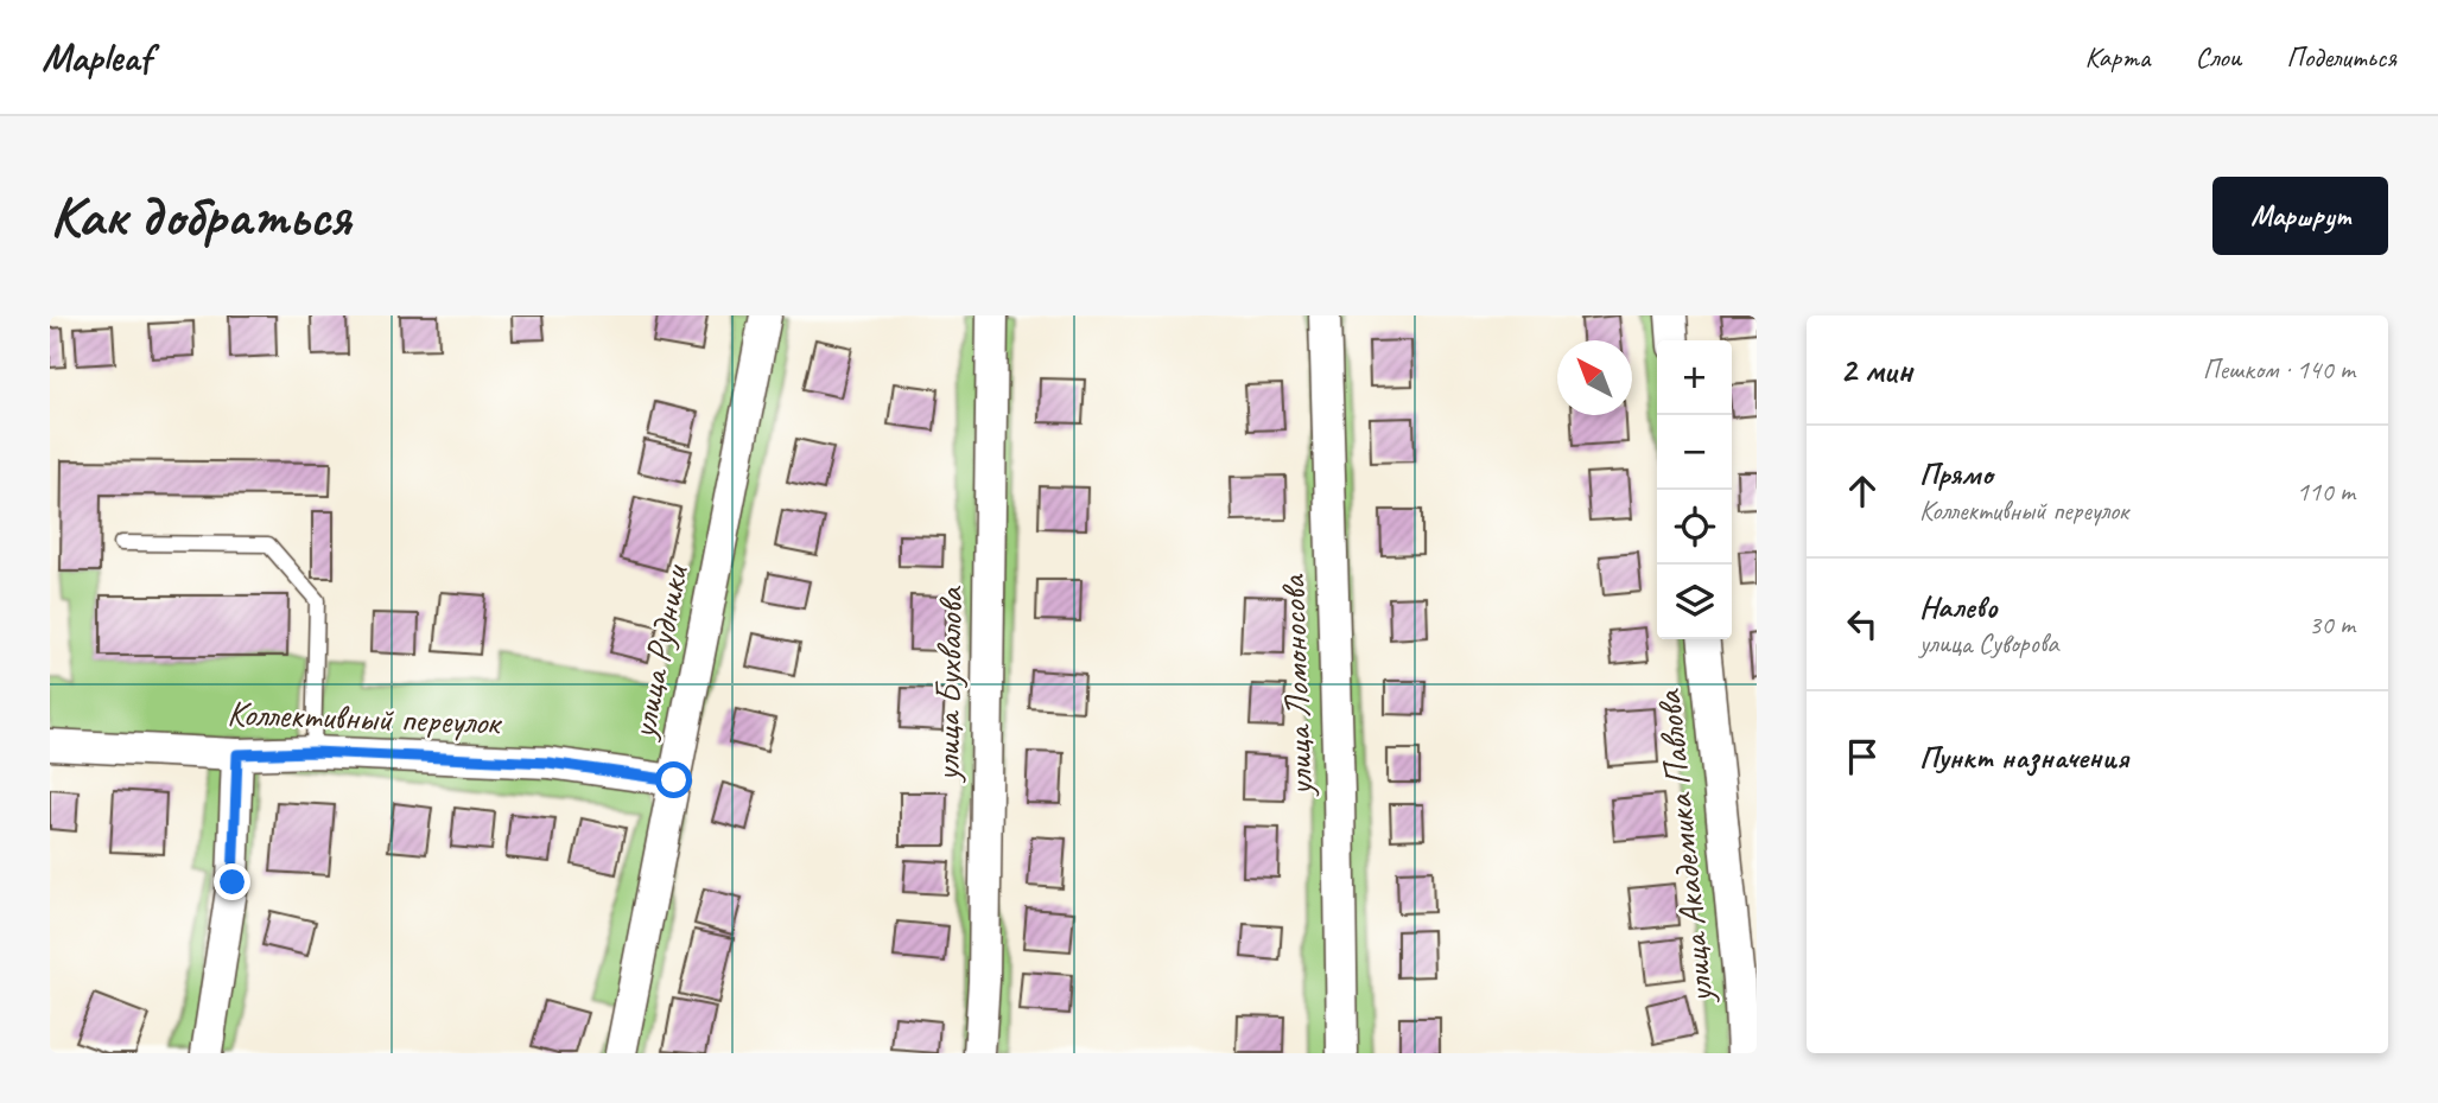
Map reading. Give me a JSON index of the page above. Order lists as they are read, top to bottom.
{
  "streets": {
    "street": [
      "улица Рудники",
      "улица Бухвалова",
      "улица Ломоносова",
      "Коллективный переулок",
      "улица Академика Павлова"
    ]
  },
  "crossings": [
    ["улица Рудники", "Коллективный переулок"]
  ],
  "north": "top left",
  "page": {
    "header": "Mapleaf",
    "nav": ["Карта", "Слои", "Поделиться"],
    "buttons": "Маршрут",
    "title": "Как добраться",
    "heading": ["2 мин", "Пешком · 140 m"],
    "map_buttons": ["+", "−"],
    "list": [
      ["Прямо", "Коллективный переулок", "110 m"],
      ["Налево", "улица Суворова", "30 m"],
      "Пункт назначения"
    ]
  }
}
